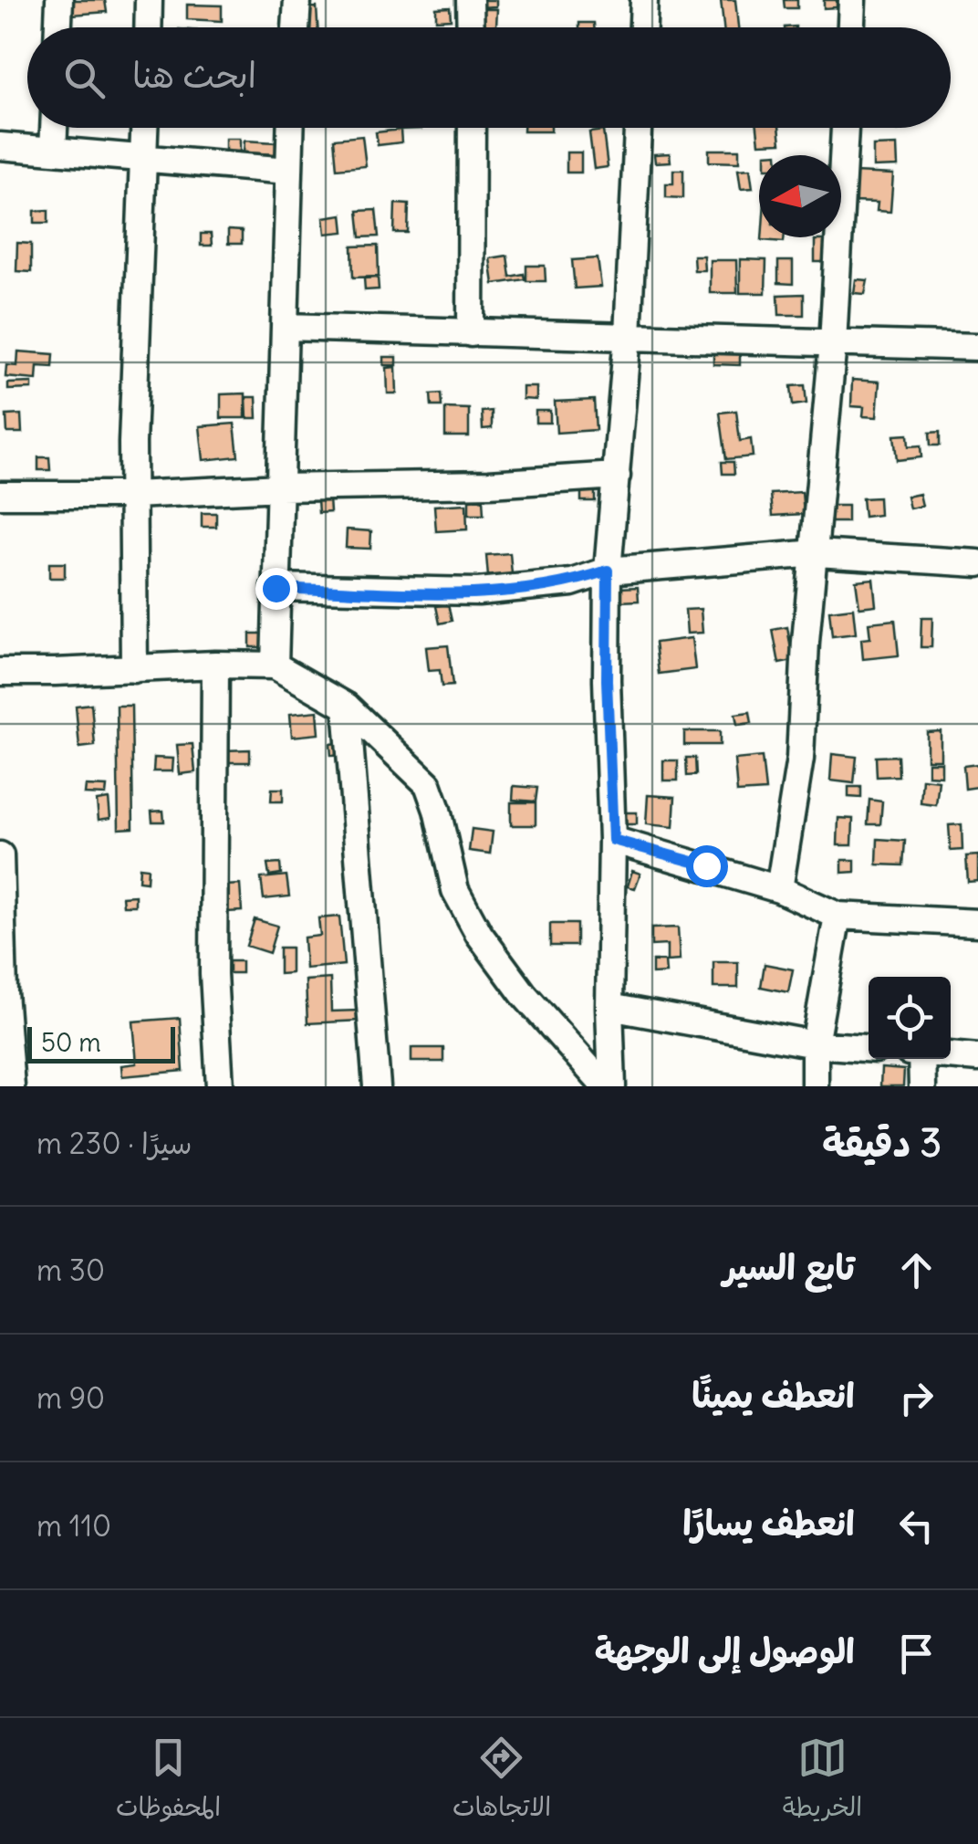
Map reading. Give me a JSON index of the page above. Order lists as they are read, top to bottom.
{
  "scale_bar": "50 m",
  "north": "left",
  "page": {
    "search": "ابحث هنا",
    "scale": "50 m",
    "heading": ["3 دقيقة", "سيرًا · 230 m"],
    "list": [
      ["تابع السير", "30 m"],
      ["انعطف يمينًا", "90 m"],
      ["انعطف يسارًا", "110 m"],
      "الوصول إلى الوجهة"
    ],
    "nav": ["الخريطة", "الاتجاهات", "المحفوظات"]
  }
}
